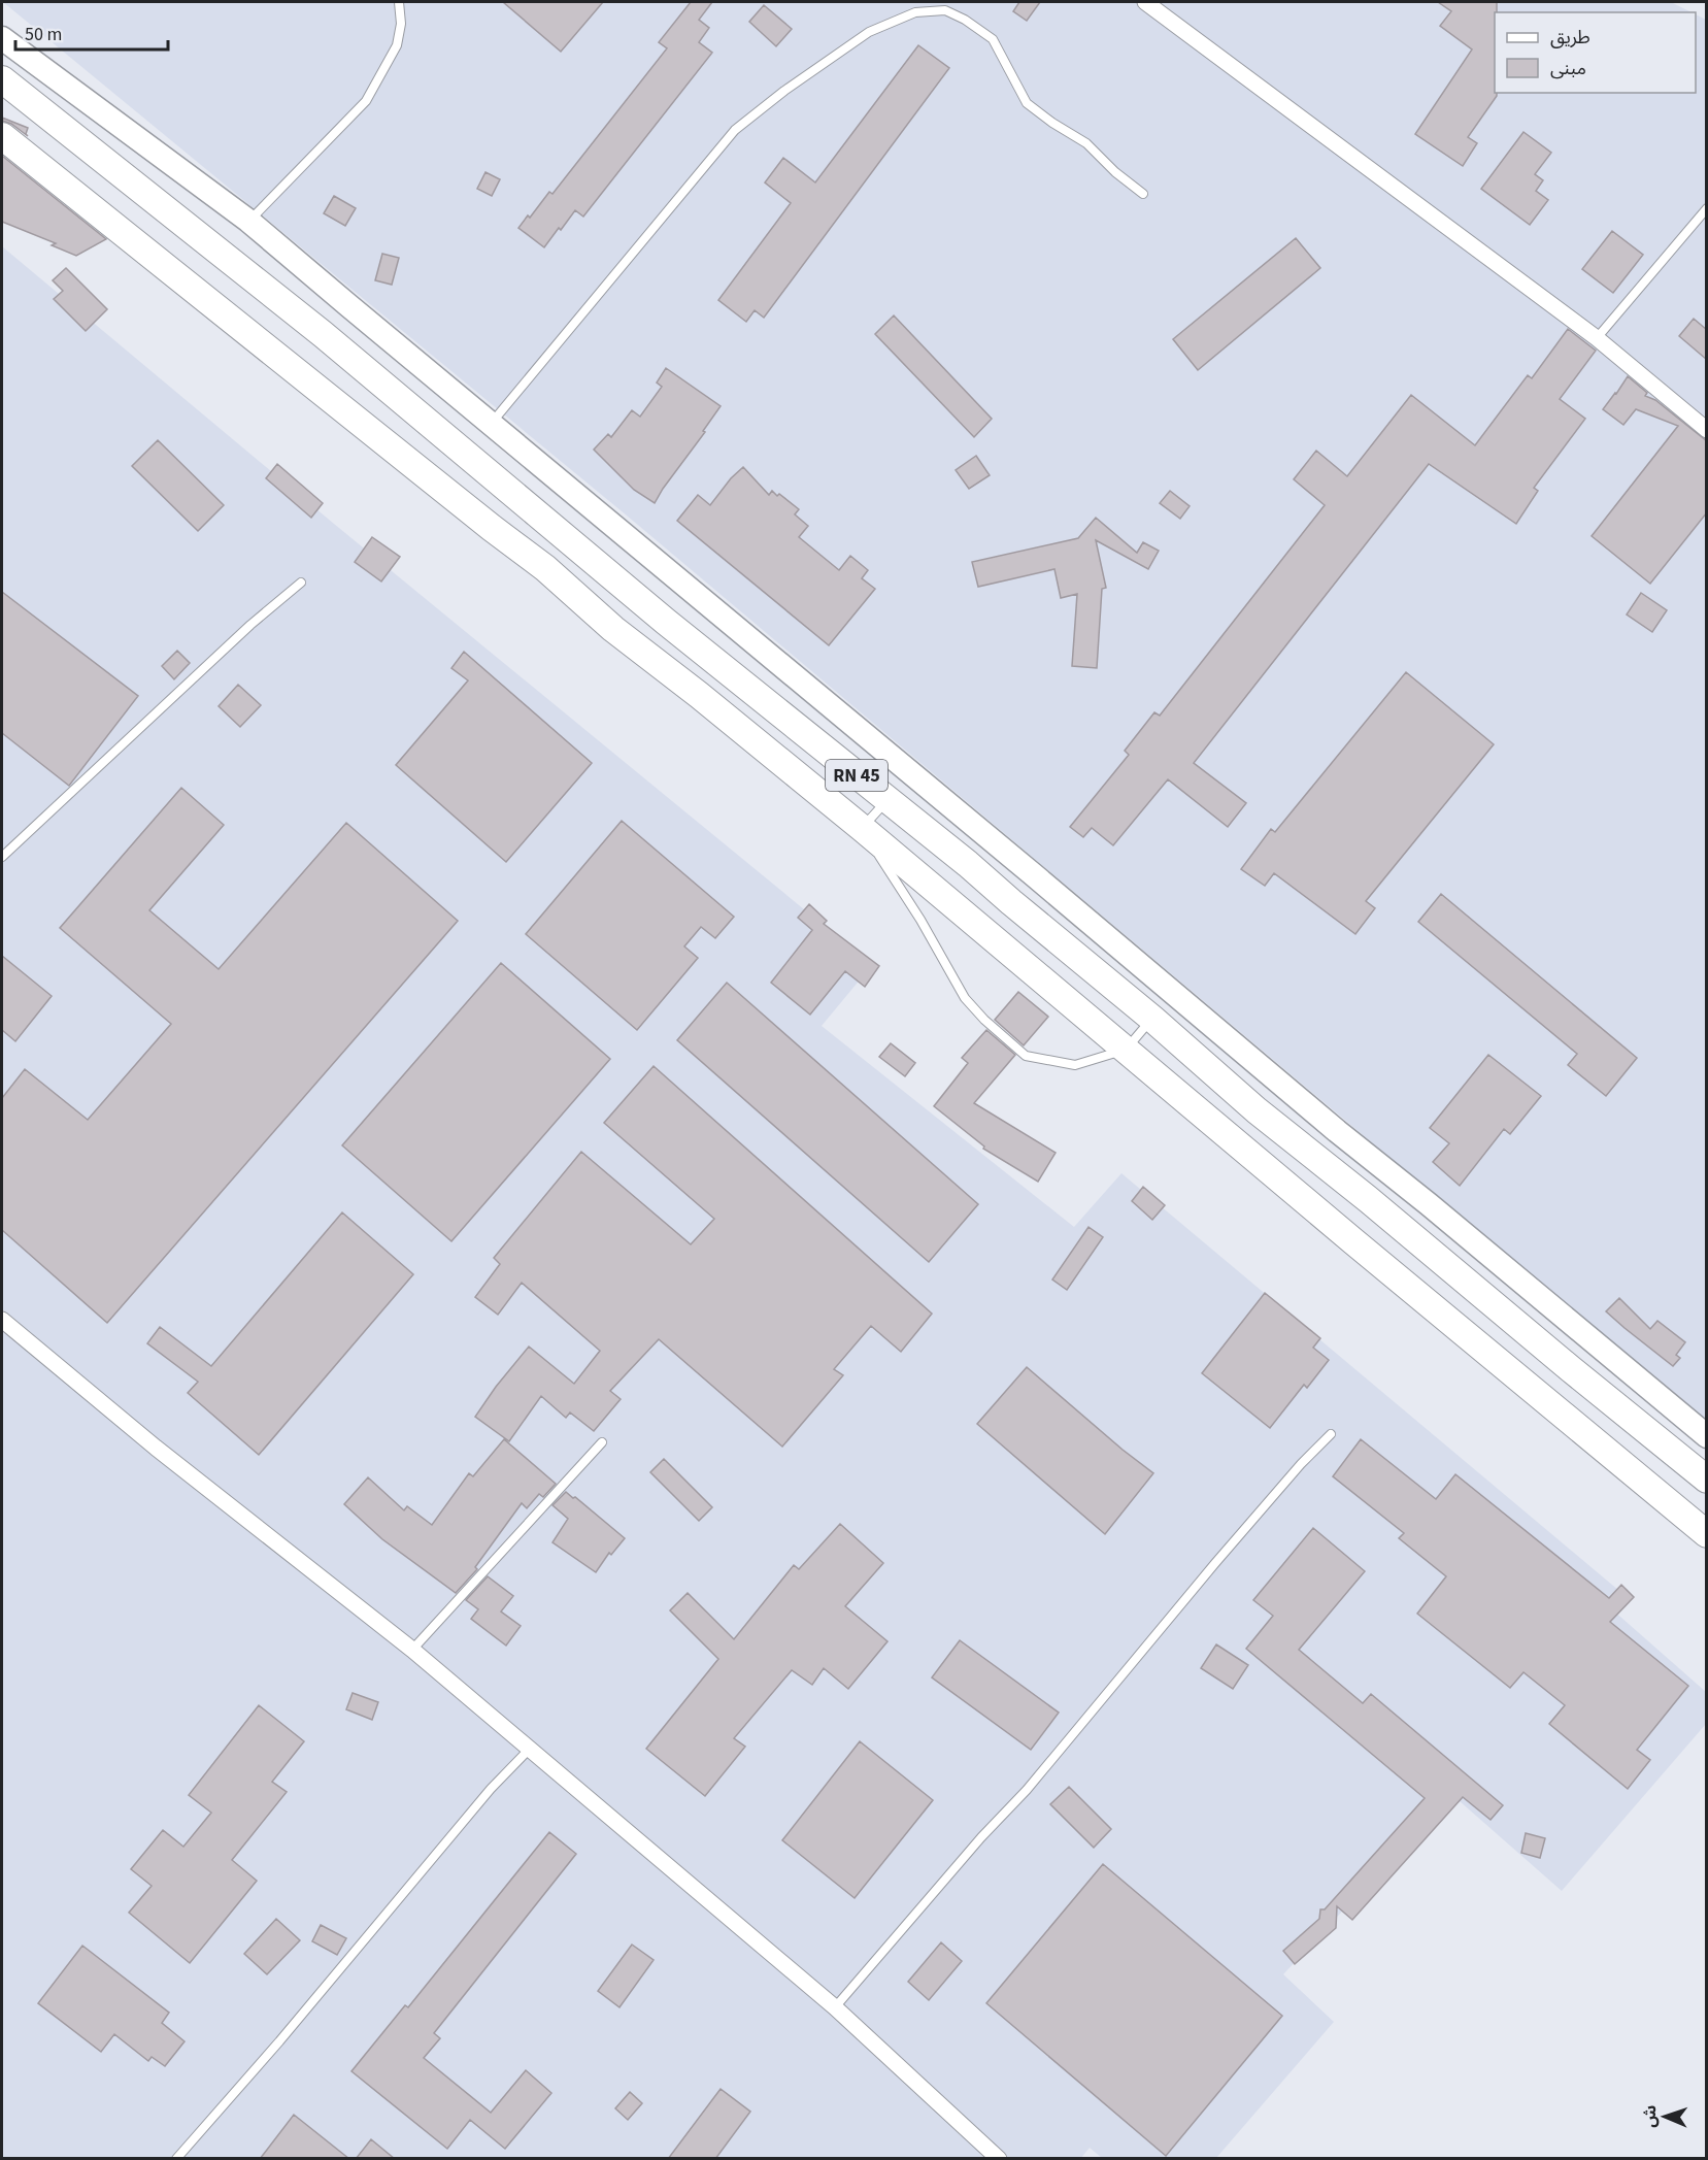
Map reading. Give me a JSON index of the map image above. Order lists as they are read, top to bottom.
{
  "streets": {
    "highway": ["RN 45"]
  },
  "legend": ["طريق", "مبنى"],
  "scale_bar": "50 m",
  "north": "left"
}
